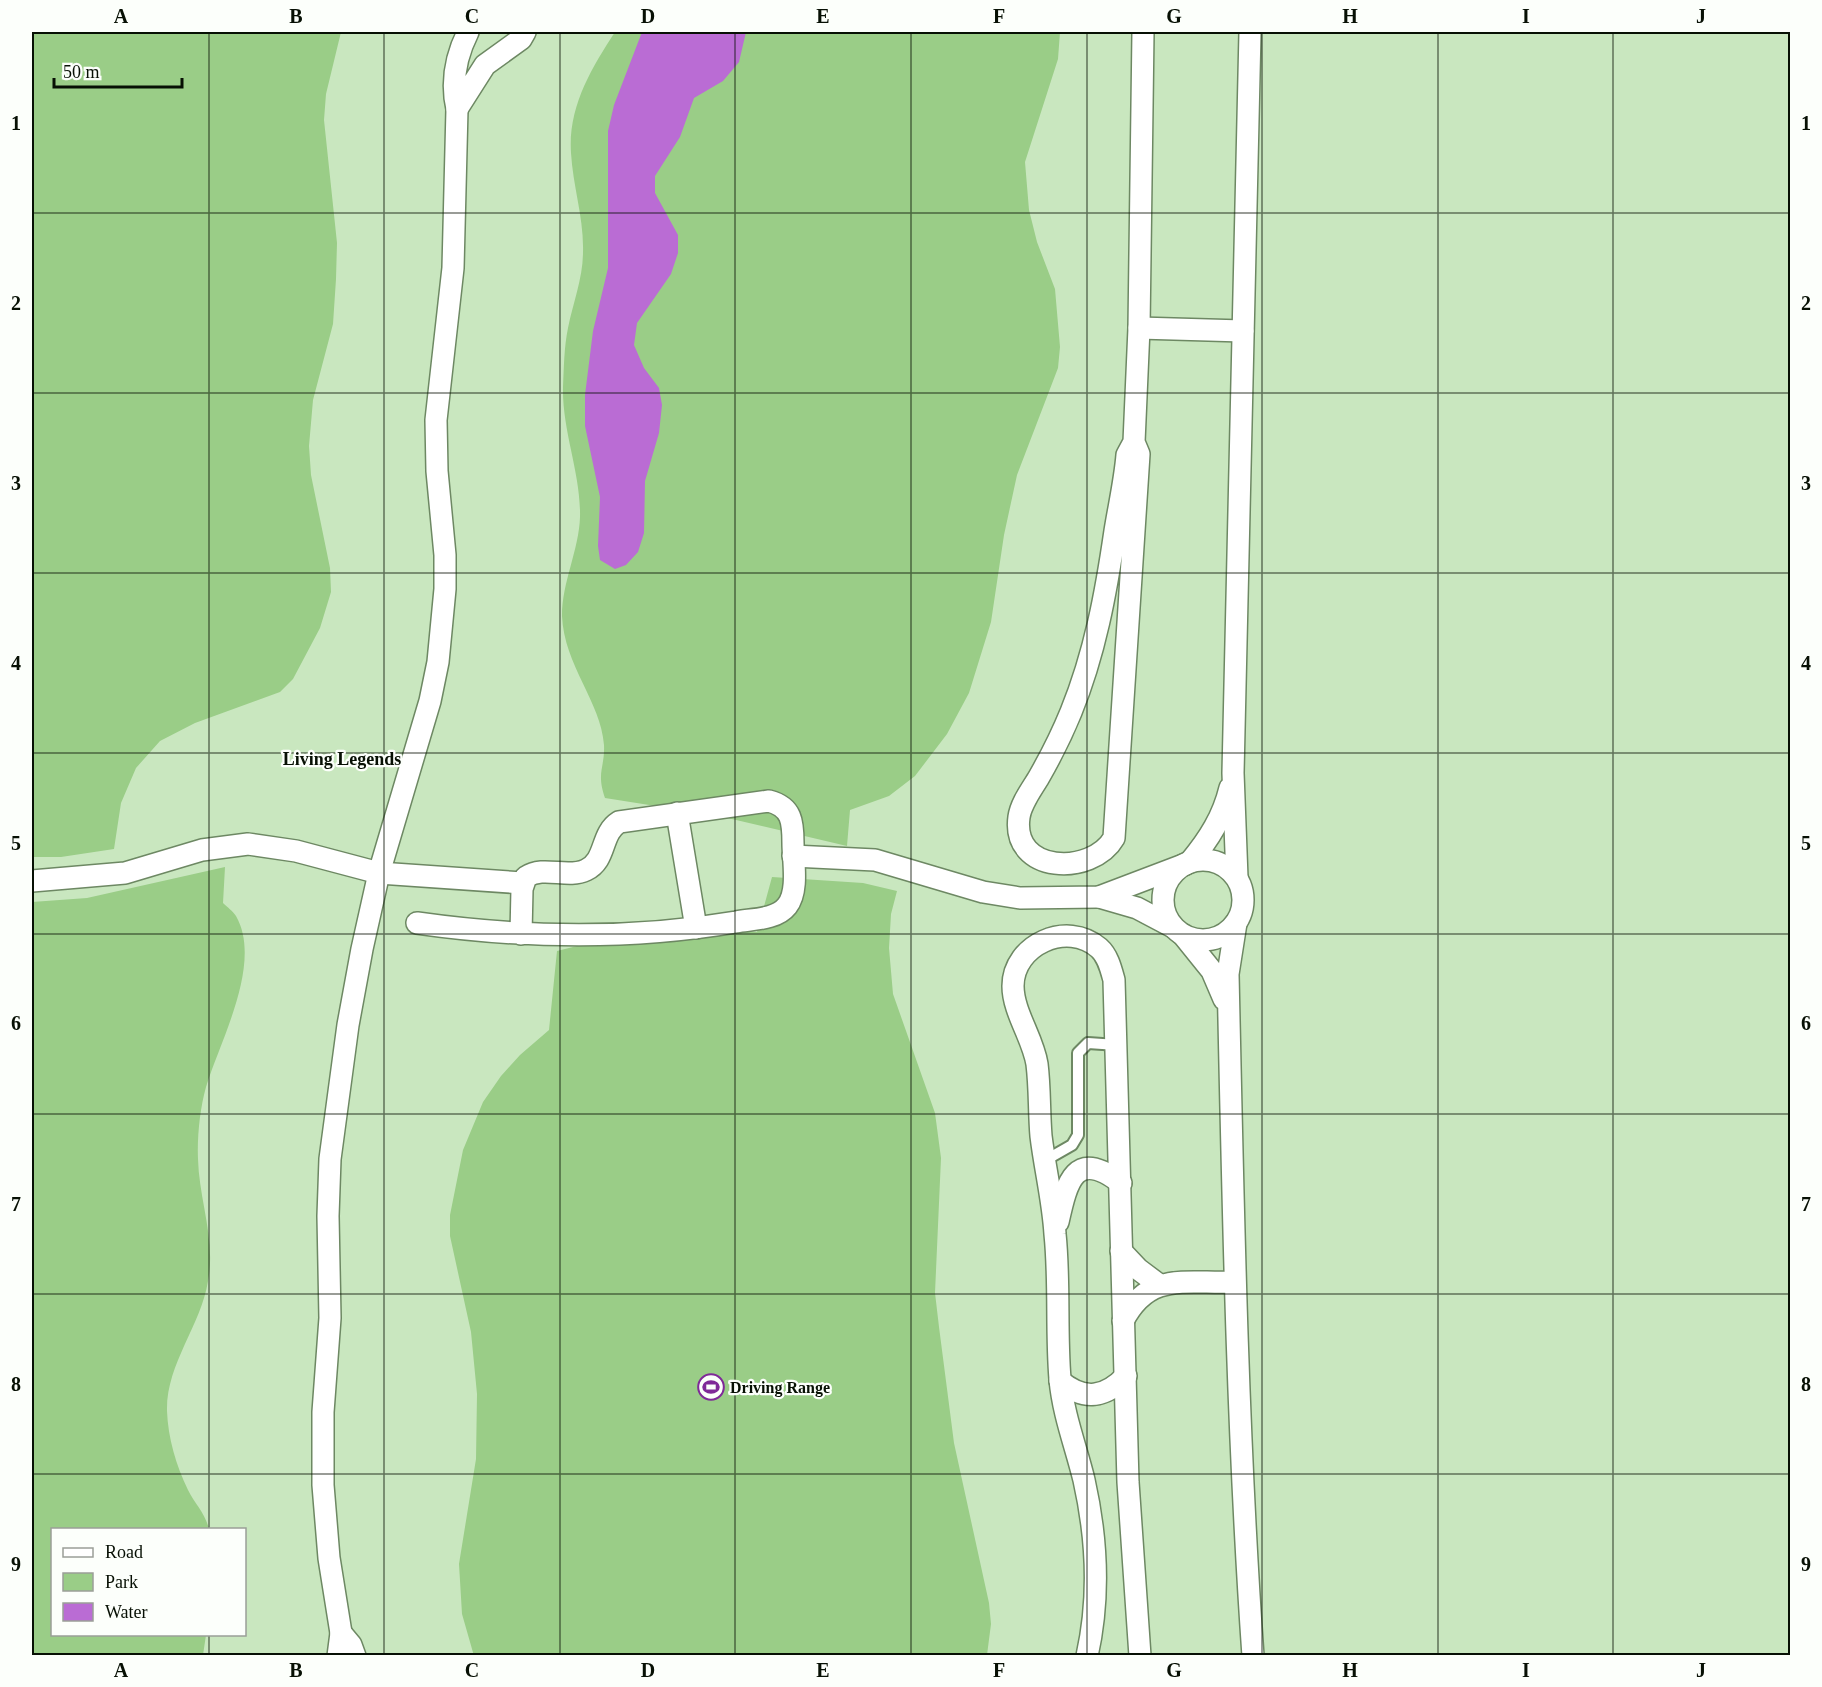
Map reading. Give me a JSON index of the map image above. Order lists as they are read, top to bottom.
{
  "districts": ["Living Legends"],
  "places": {
    "sports": ["Driving Range"]
  },
  "legend": ["Road", "Park", "Water"],
  "scale_bar": "50 m",
  "grid": {
    "columns": [
      "A",
      "B",
      "C",
      "D",
      "E",
      "F",
      "G",
      "H",
      "I",
      "J"
    ],
    "rows": [
      "1",
      "2",
      "3",
      "4",
      "5",
      "6",
      "7",
      "8",
      "9"
    ]
  }
}
